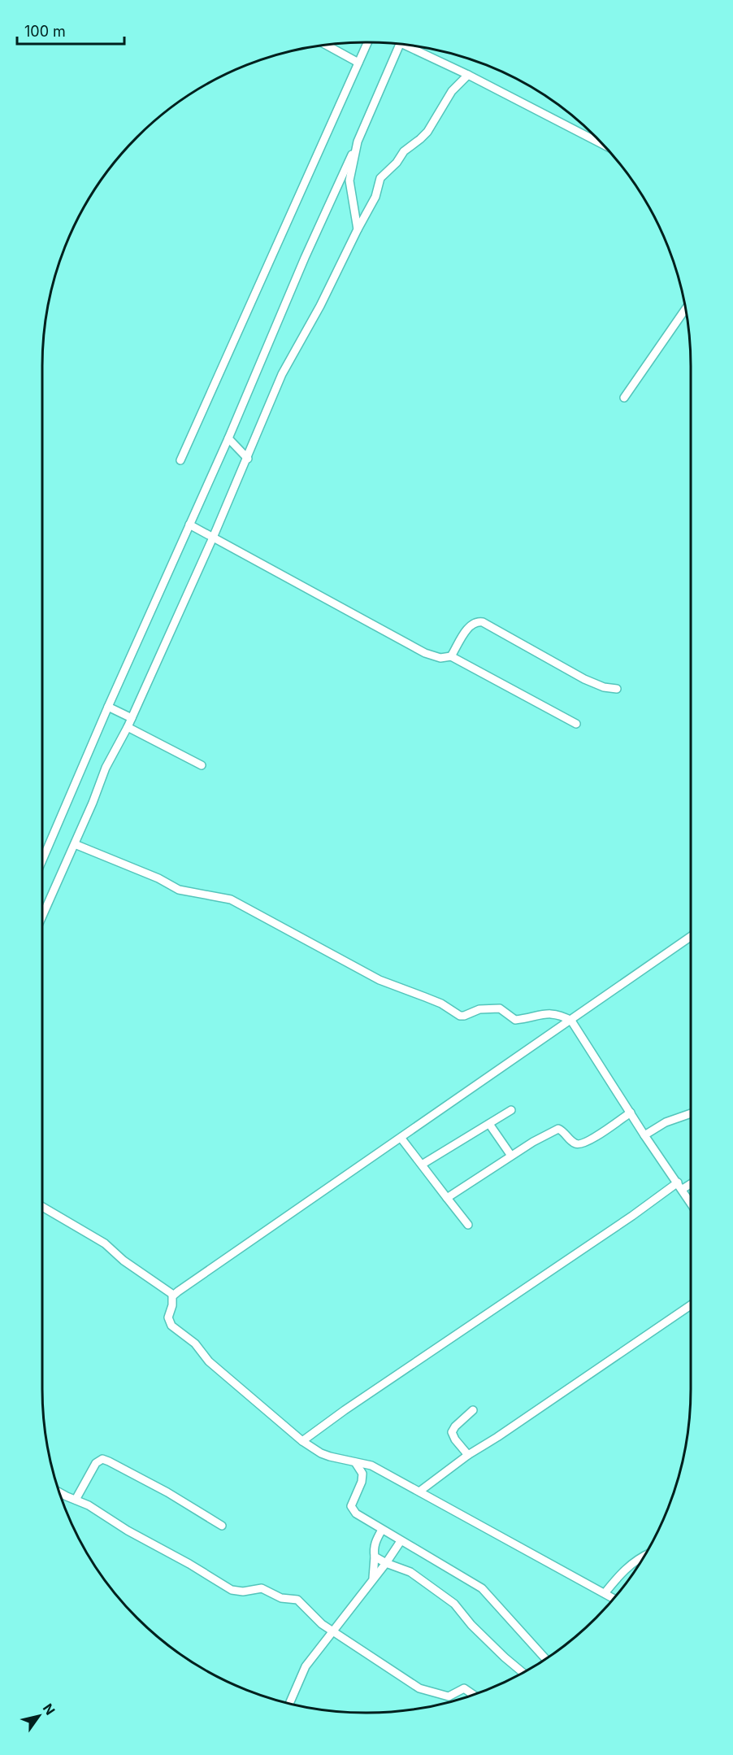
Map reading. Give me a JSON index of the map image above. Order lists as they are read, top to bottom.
{
  "scale_bar": "100 m",
  "north": "top right"
}
